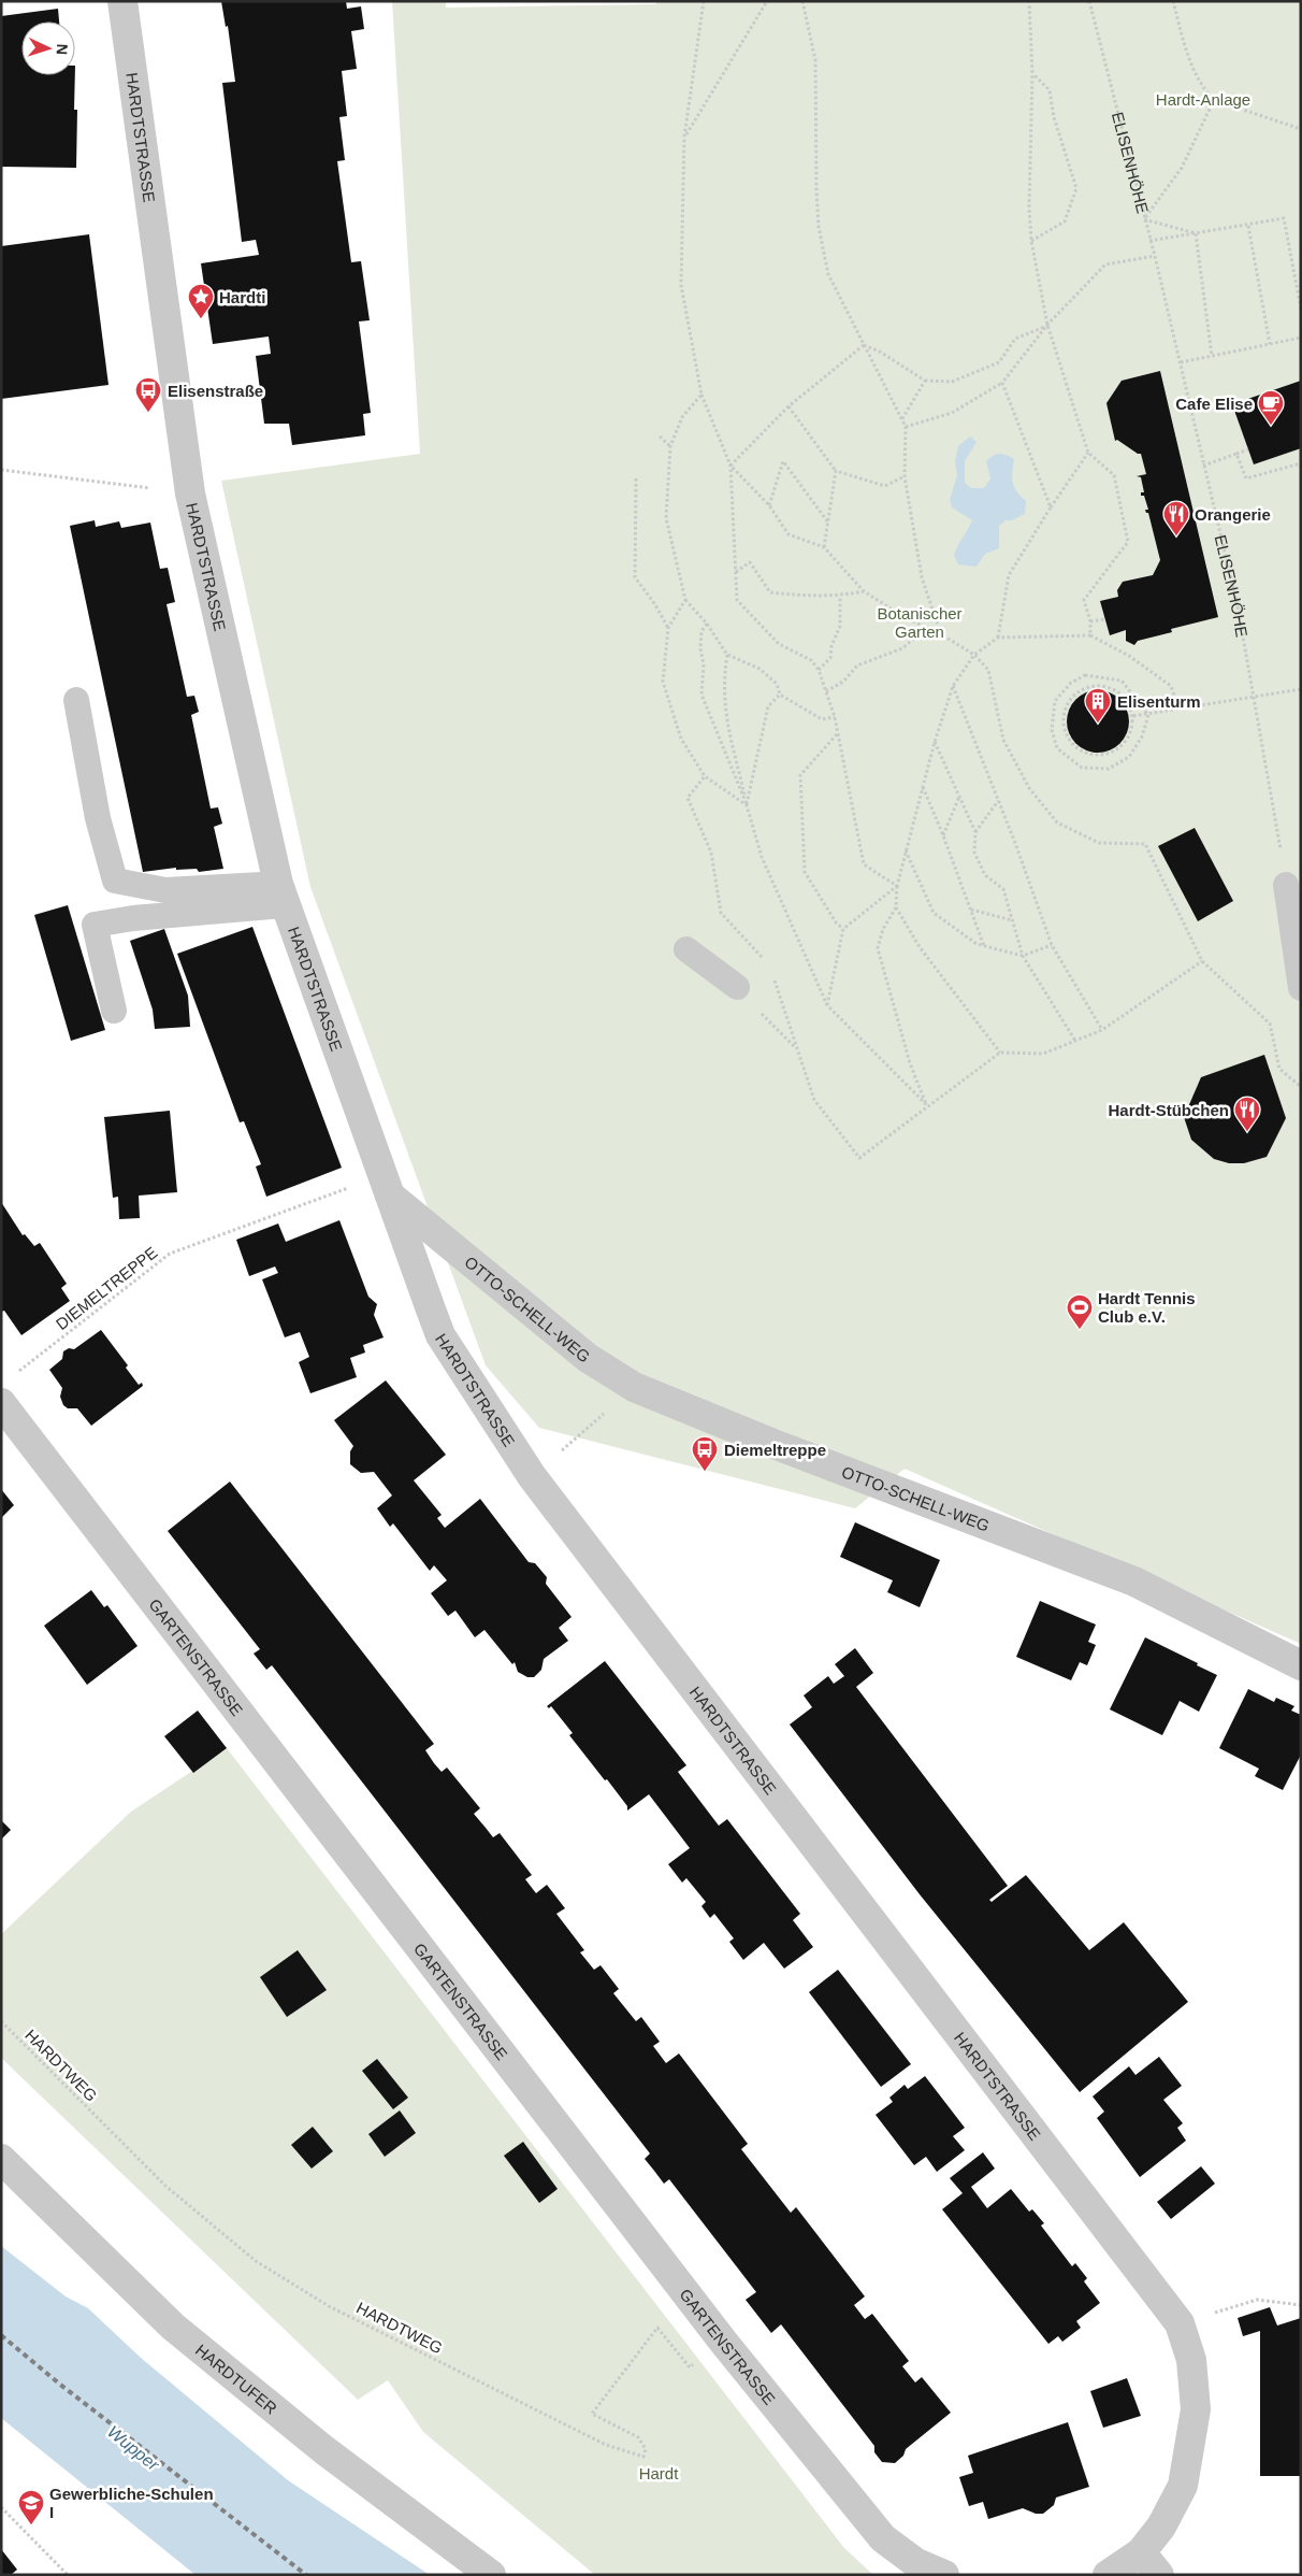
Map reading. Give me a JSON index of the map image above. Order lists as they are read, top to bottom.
{
  "streets": {
    "street": [
      "HARDTSTRASSE",
      "OTTO-SCHELL-WEG",
      "GARTENSTRASSE",
      "HARDTUFER"
    ],
    "path": ["ELISENHÖHE", "DIEMELTREPPE", "HARDTWEG"]
  },
  "crossings": [
    ["HARDTSTRASSE", "OTTO-SCHELL-WEG"]
  ],
  "water": ["Wupper"],
  "parks": ["Hardt-Anlage", "Botanischer Garten", "Hardt"],
  "places": {
    "place": ["Hardti"],
    "bus stop": ["Elisenstraße", "Diemeltreppe"],
    "cafe": ["Cafe Elise"],
    "restaurant": ["Orangerie", "Hardt-Stübchen"],
    "building": ["Elisenturm"],
    "sports": ["Hardt Tennis Club e.V."],
    "school or university": ["Gewerbliche-Schulen I"]
  },
  "north": "right"
}
